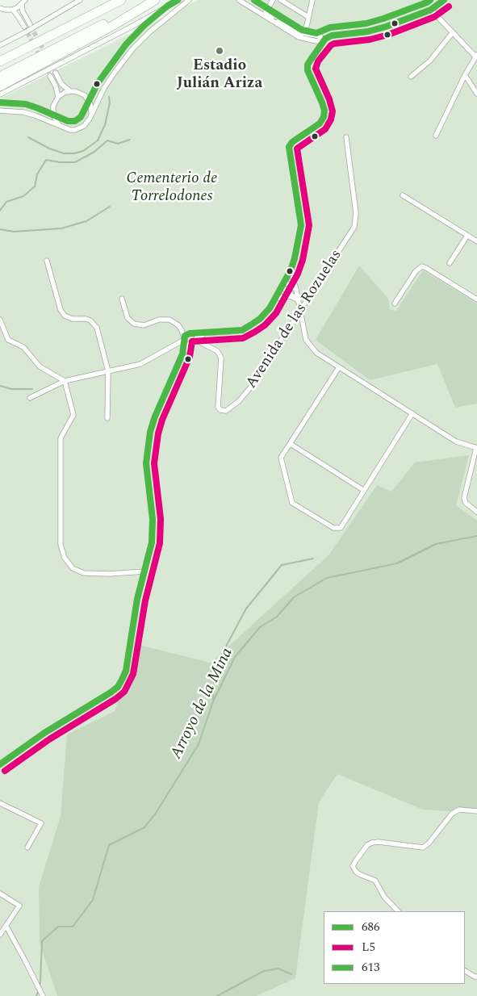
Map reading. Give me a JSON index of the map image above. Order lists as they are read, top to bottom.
{
  "streets": {
    "street": ["Avenida de las Rozuelas"]
  },
  "water": ["Arroyo de la Mina"],
  "parks": ["Cementerio de Torrelodones"],
  "places": ["Estadio Julián Ariza"],
  "lines": ["transit line 686", "transit line 613", "transit line L5"],
  "legend": ["686", "L5", "613"]
}
